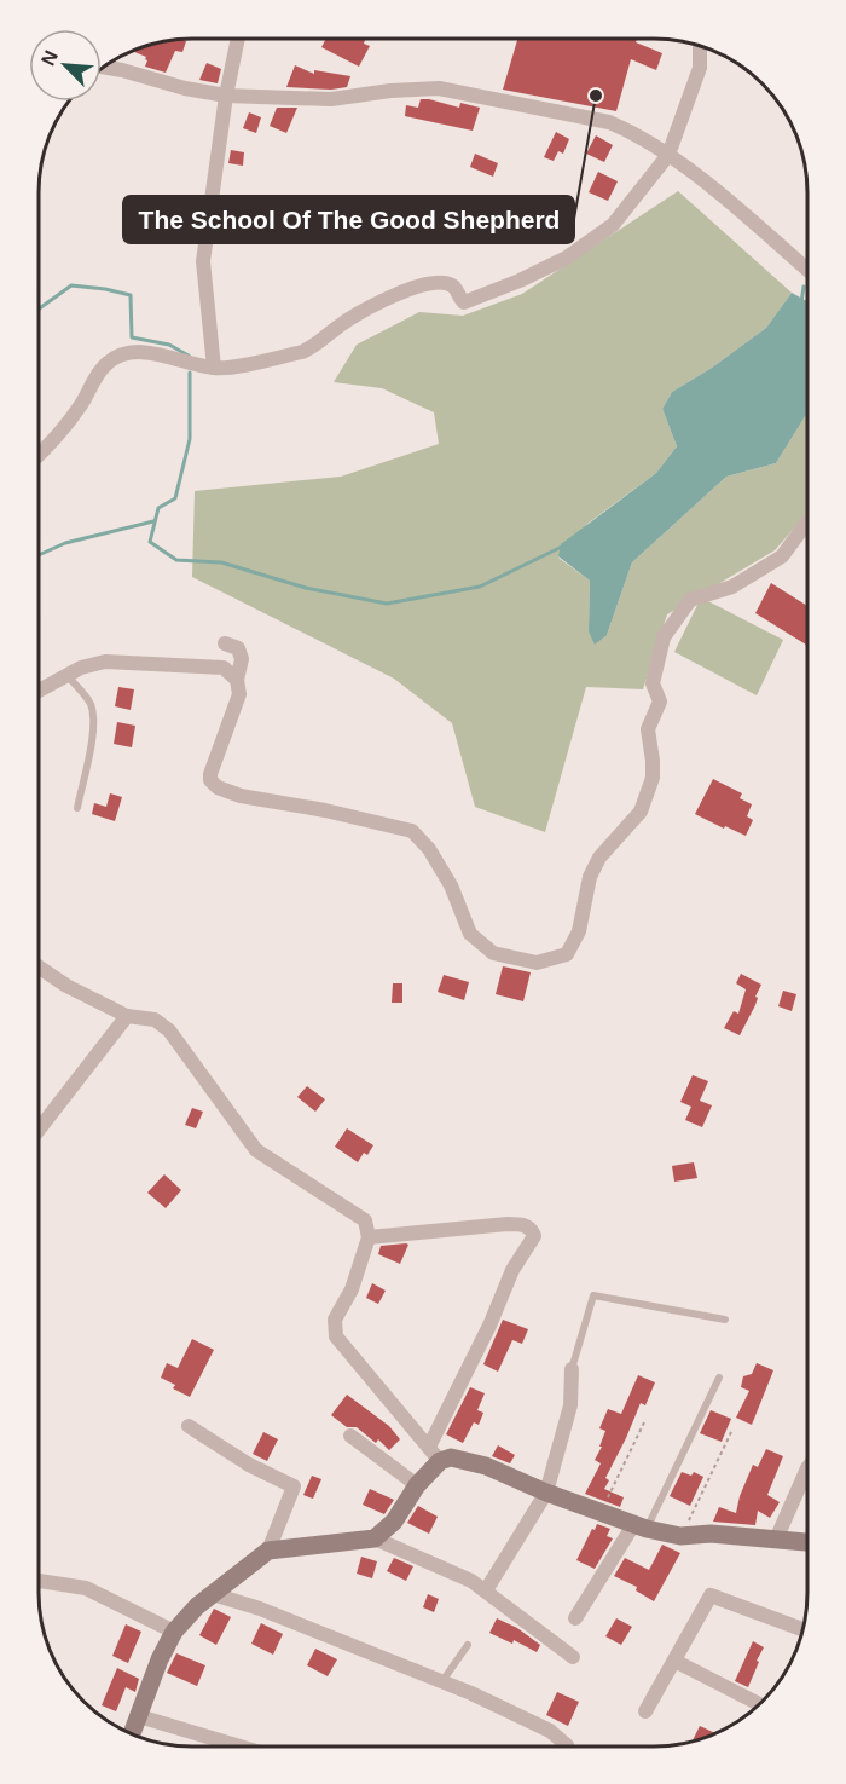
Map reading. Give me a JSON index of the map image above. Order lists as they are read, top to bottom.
{
  "places": ["The School Of The Good Shepherd"],
  "north": "top left"
}
